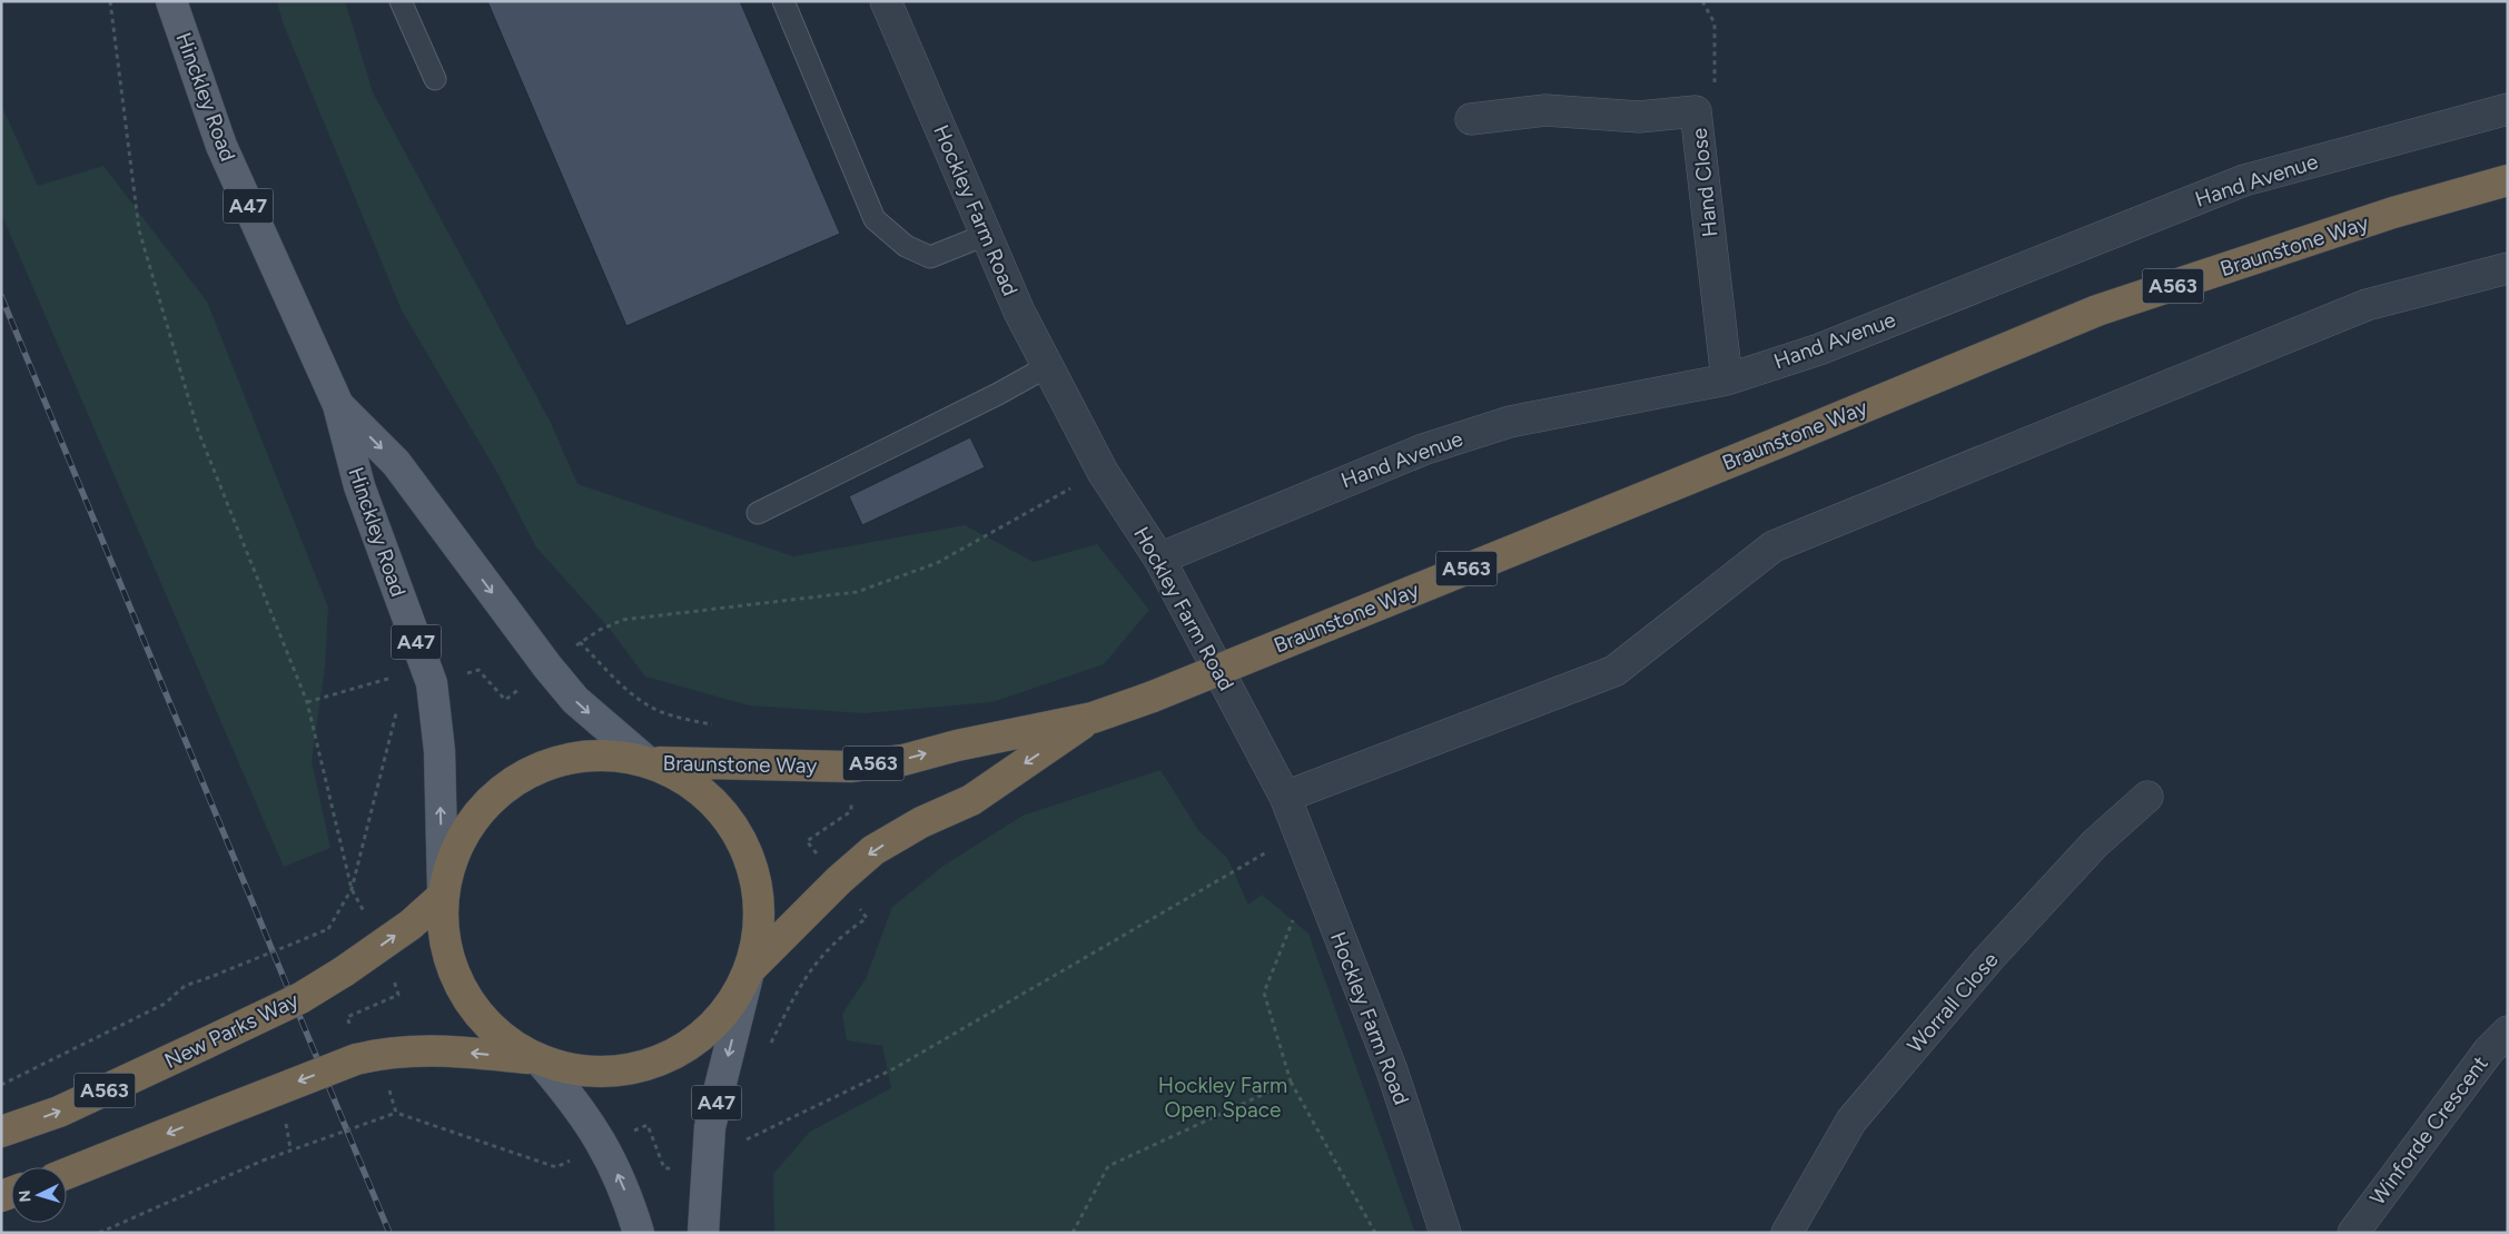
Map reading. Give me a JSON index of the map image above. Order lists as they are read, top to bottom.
{
  "streets": {
    "highway": ["Braunstone Way", "A563", "New Parks Way"],
    "main road": ["Hinckley Road", "A47"],
    "street": [
      "Hand Avenue",
      "Hand Close",
      "Hockley Farm Road",
      "Worrall Close",
      "Winforde Crescent"
    ]
  },
  "crossings": [
    ["Hinckley Road", "Braunstone Way"],
    ["Hinckley Road", "A563"],
    ["Hinckley Road", "New Parks Way"],
    ["Hand Avenue", "Hand Close"],
    ["Hand Avenue", "Hockley Farm Road"],
    ["A47", "Braunstone Way"],
    ["A47", "A563"],
    ["Braunstone Way", "A563"],
    ["A563", "New Parks Way"]
  ],
  "parks": ["Hockley Farm Open Space"],
  "north": "left"
}
